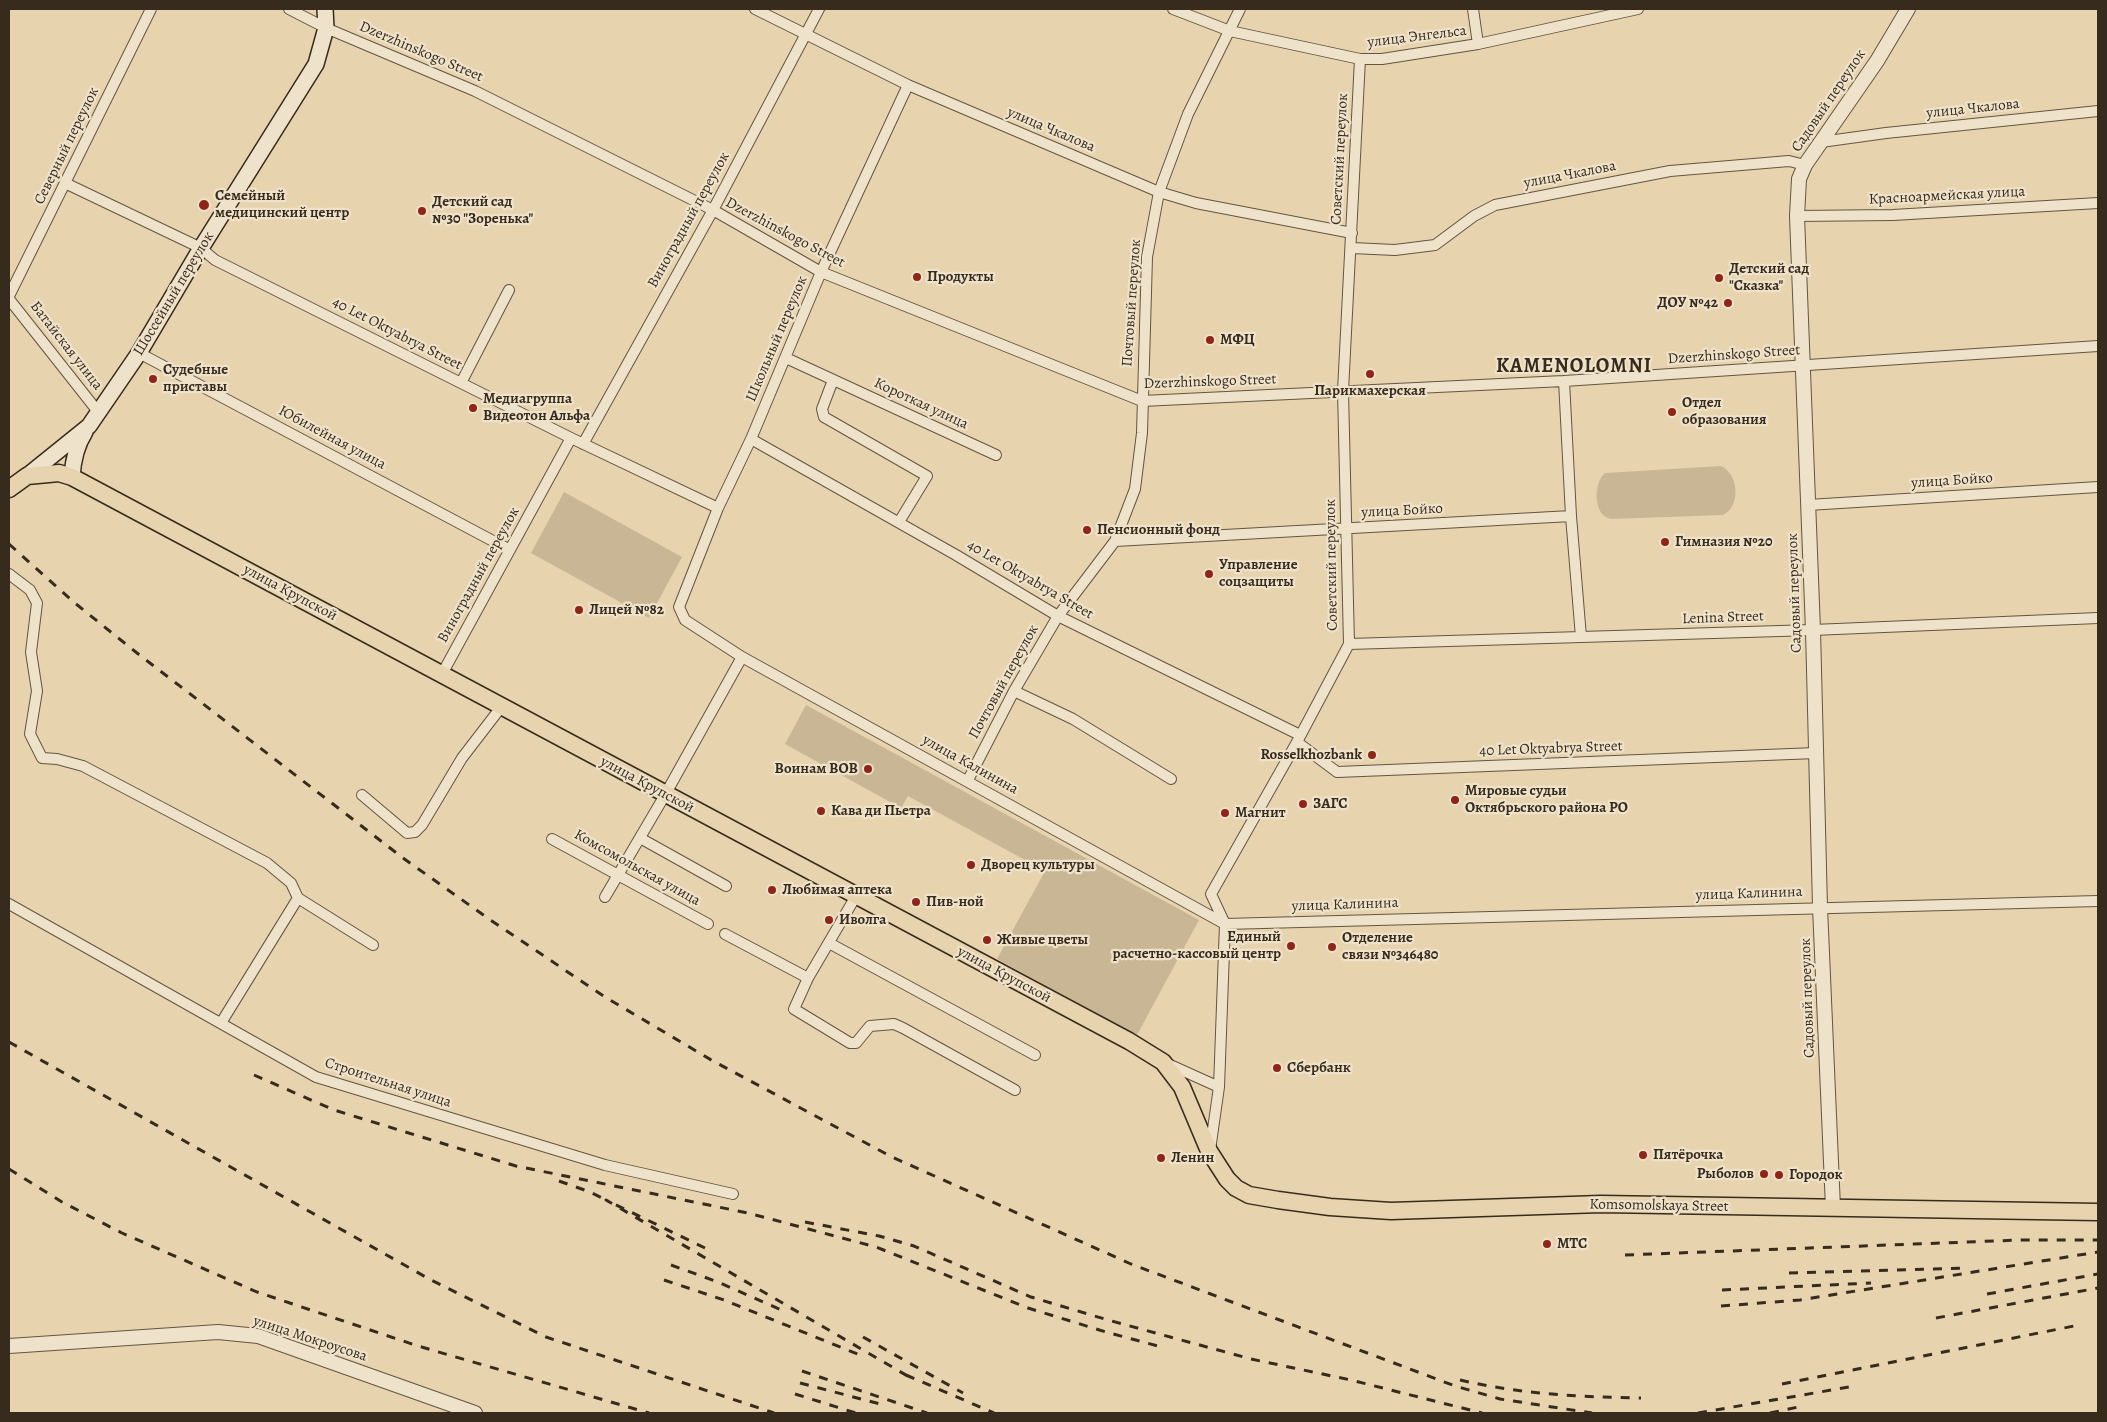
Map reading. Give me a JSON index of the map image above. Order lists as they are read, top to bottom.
{
  "streets": {
    "main road": ["Шоссейный переулок", "улица Крупской", "Komsomolskaya Street"],
    "street": [
      "улица Энгельса",
      "Dzerzhinskogo Street",
      "Садовый переулок",
      "улица Чкалова",
      "Северный переулок",
      "Советский переулок",
      "Красноармейская улица",
      "Виноградный переулок",
      "Почтовый переулок",
      "40 Let Oktyabrya Street",
      "Школьный переулок",
      "Батайская улица",
      "Короткая улица",
      "Юбилейная улица",
      "улица Бойко",
      "Lenina Street",
      "улица Калинина",
      "Комсомольская улица",
      "Строительная улица",
      "улица Мокроусова"
    ]
  },
  "crossings": [
    ["улица Энгельса", "Советский переулок"],
    ["улица Энгельса", "Почтовый переулок"],
    ["Dzerzhinskogo Street", "Садовый переулок"],
    ["Dzerzhinskogo Street", "Советский переулок"],
    ["Dzerzhinskogo Street", "Виноградный переулок"],
    ["Dzerzhinskogo Street", "Шоссейный переулок"],
    ["Dzerzhinskogo Street", "Почтовый переулок"],
    ["Dzerzhinskogo Street", "Школьный переулок"],
    ["Садовый переулок", "улица Чкалова"],
    ["Садовый переулок", "Красноармейская улица"],
    ["Садовый переулок", "40 Let Oktyabrya Street"],
    ["Садовый переулок", "улица Бойко"],
    ["Садовый переулок", "Lenina Street"],
    ["Садовый переулок", "улица Калинина"],
    ["Садовый переулок", "Komsomolskaya Street"],
    ["улица Чкалова", "Советский переулок"],
    ["улица Чкалова", "Виноградный переулок"],
    ["улица Чкалова", "Почтовый переулок"],
    ["улица Чкалова", "Школьный переулок"],
    ["Северный переулок", "40 Let Oktyabrya Street"],
    ["Северный переулок", "Батайская улица"],
    ["Советский переулок", "40 Let Oktyabrya Street"],
    ["Советский переулок", "улица Бойко"],
    ["Советский переулок", "улица Крупской"],
    ["Советский переулок", "Lenina Street"],
    ["Советский переулок", "улица Калинина"],
    ["Виноградный переулок", "40 Let Oktyabrya Street"],
    ["Виноградный переулок", "Юбилейная улица"],
    ["Виноградный переулок", "улица Крупской"],
    ["Шоссейный переулок", "40 Let Oktyabrya Street"],
    ["Шоссейный переулок", "Батайская улица"],
    ["Шоссейный переулок", "Юбилейная улица"],
    ["Шоссейный переулок", "улица Крупской"],
    ["Почтовый переулок", "40 Let Oktyabrya Street"],
    ["Почтовый переулок", "улица Бойко"],
    ["Почтовый переулок", "улица Калинина"],
    ["40 Let Oktyabrya Street", "Школьный переулок"],
    ["Школьный переулок", "Короткая улица"],
    ["Школьный переулок", "улица Калинина"],
    ["улица Крупской", "Komsomolskaya Street"]
  ],
  "districts": ["KAMENOLOMNI"],
  "places": [
    "Семейный медицинский центр",
    "Детский сад №30 \"Зоренька\"",
    "Продукты",
    "Детский сад \"Сказка\"",
    "ДОУ №42",
    "МФЦ",
    "Парикмахерская",
    "Судебные приставы",
    "Медиагруппа Видеотон Альфа",
    "Отдел образования",
    "Пенсионный фонд",
    "Гимназия №20",
    "Управление соцзащиты",
    "Лицей №82",
    "Rosselkhozbank",
    "Воинам ВОВ",
    "Мировые судьи Октябрьского района РО",
    "ЗАГС",
    "Кава ди Пьетра",
    "Магнит",
    "Дворец культуры",
    "Любимая аптека",
    "Пив-ной",
    "Иволга",
    "Живые цветы",
    "Единый расчетно-кассовый центр",
    "Отделение связи №346480",
    "Сбербанк",
    "Пятёрочка",
    "Ленин",
    "Рыболов",
    "Городок",
    "МТС"
  ]
}
